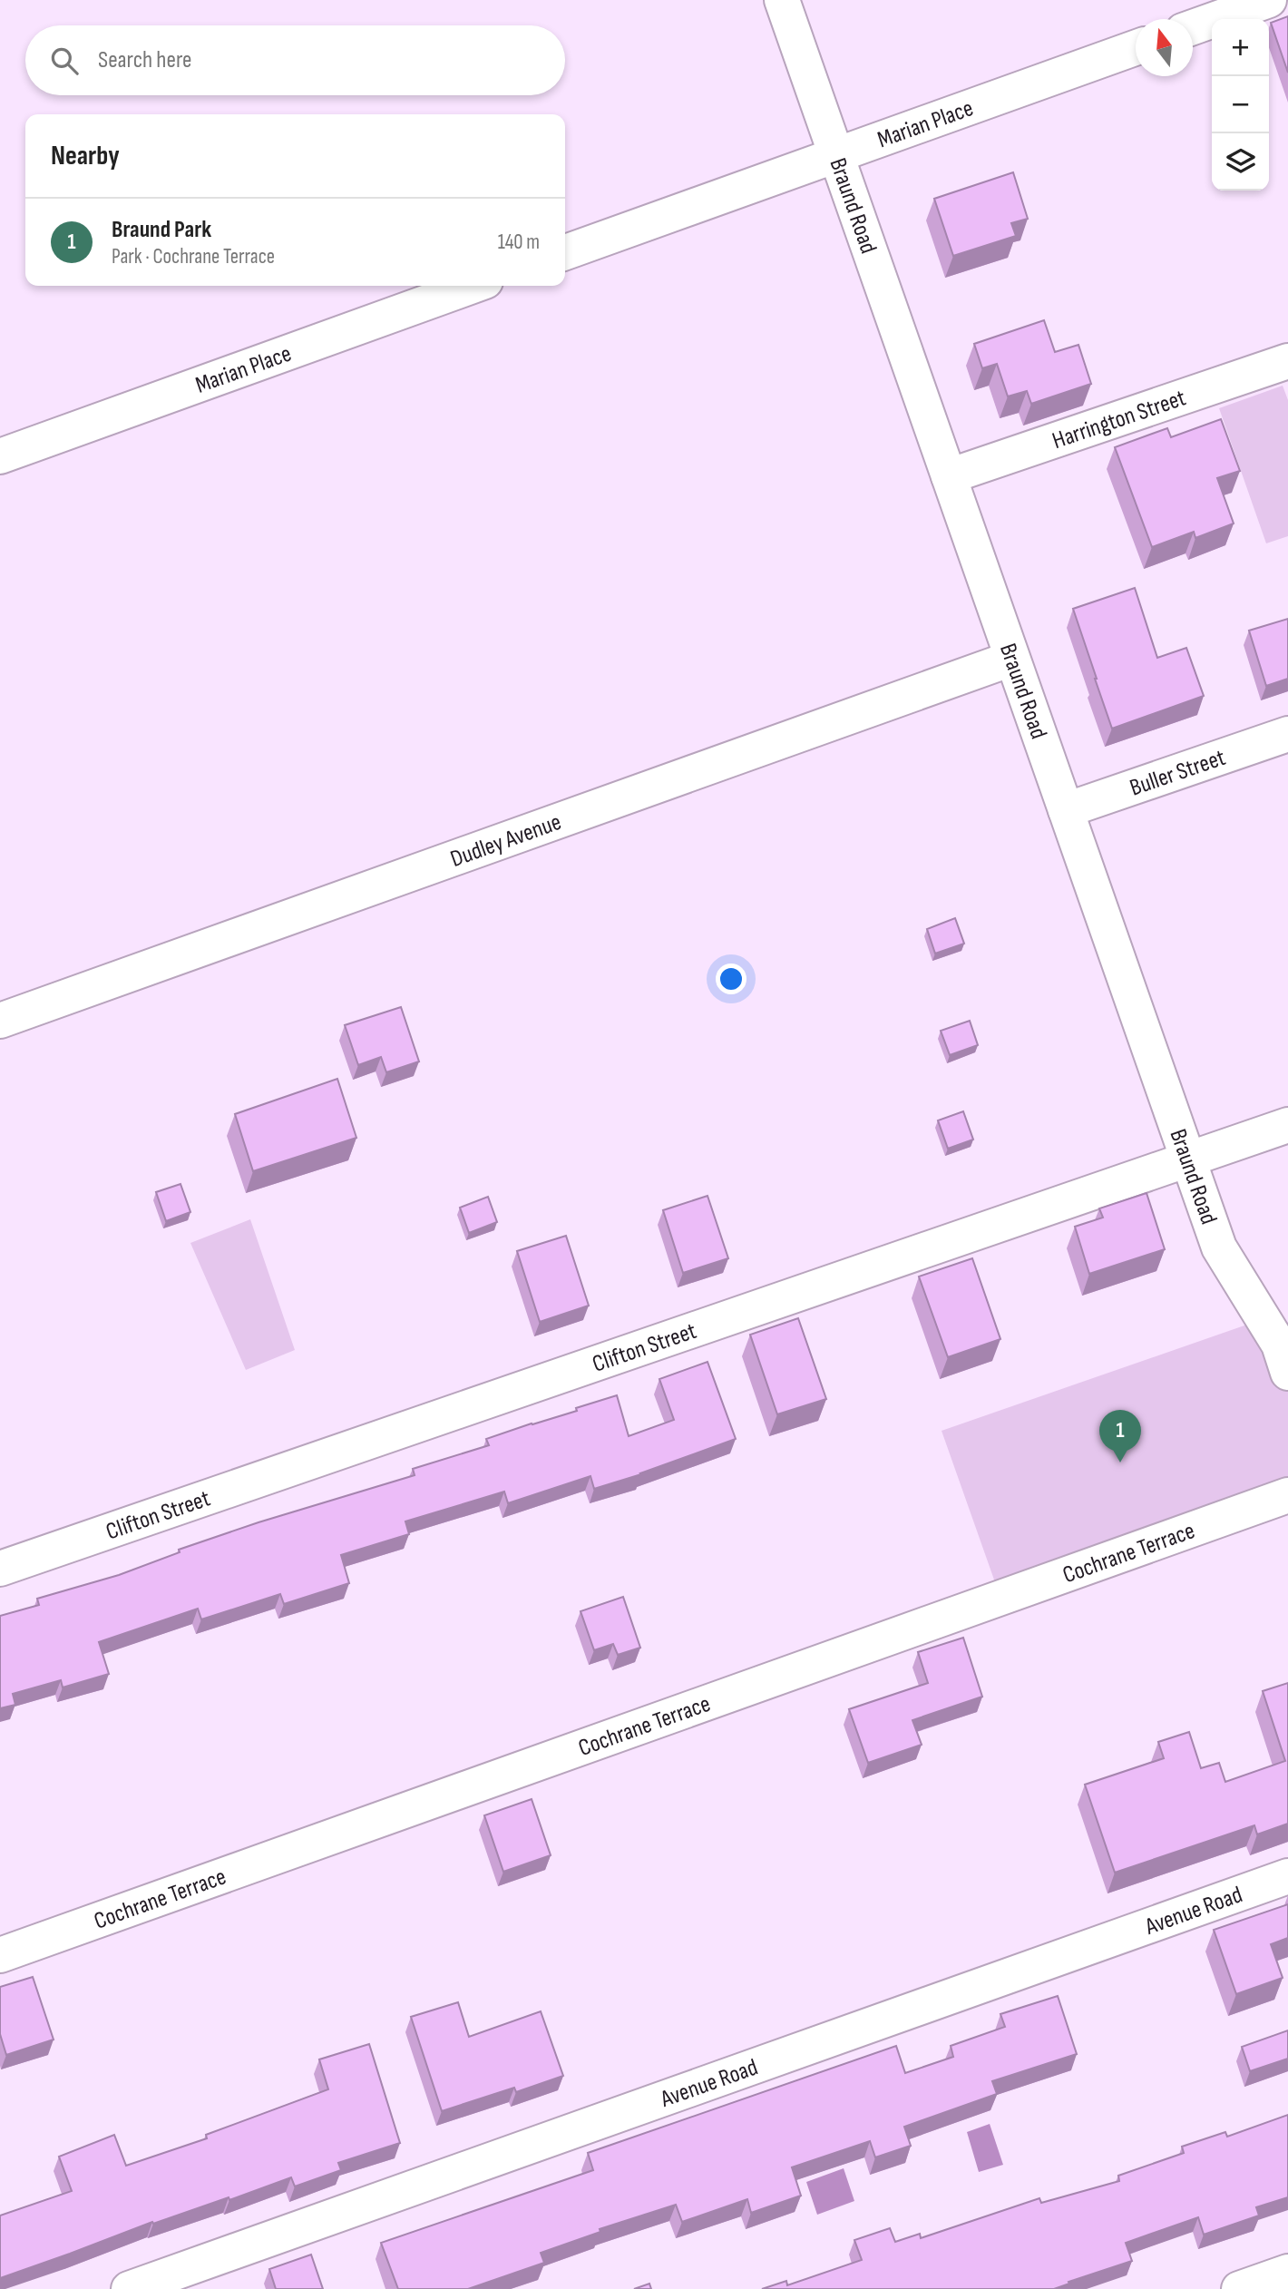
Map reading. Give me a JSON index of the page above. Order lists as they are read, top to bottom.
{
  "streets": {
    "street": [
      "Marian Place",
      "Braund Road",
      "Harrington Street",
      "Buller Street",
      "Dudley Avenue",
      "Clifton Street",
      "Cochrane Terrace",
      "Avenue Road"
    ]
  },
  "crossings": [
    ["Marian Place", "Braund Road"],
    ["Braund Road", "Harrington Street"],
    ["Braund Road", "Buller Street"],
    ["Braund Road", "Dudley Avenue"],
    ["Braund Road", "Clifton Street"]
  ],
  "north": "top",
  "page": {
    "map_buttons": ["+", "−"],
    "search": "Search here",
    "heading": "Nearby",
    "list": [
      {
        "mark": "1",
        "name": "Braund Park",
        "note": "Park · Cochrane Terrace",
        "value": "140 m"
      }
    ],
    "pins": "1"
  }
}
